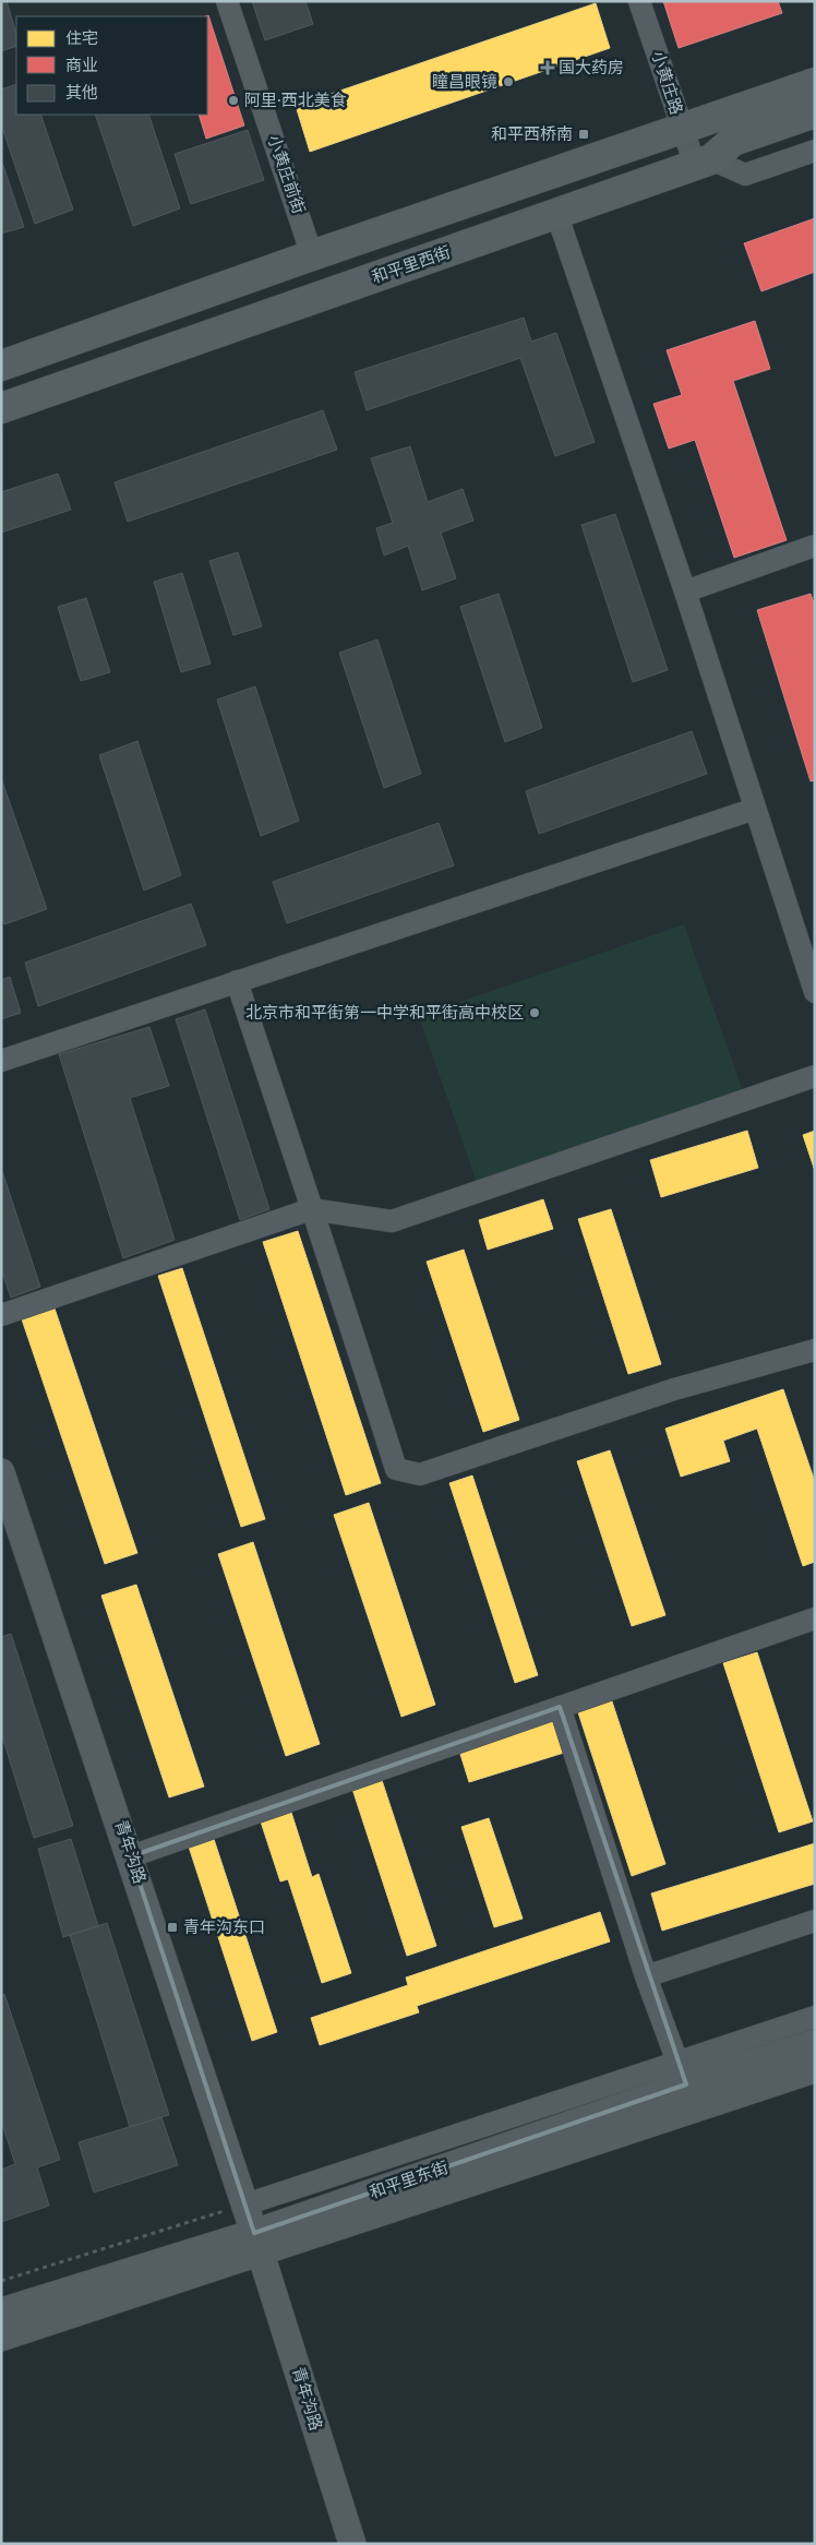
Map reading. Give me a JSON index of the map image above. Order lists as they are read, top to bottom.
{
  "streets": {
    "main road": ["和平里西街"],
    "street": [
      "小黄庄路",
      "小黄庄前街",
      "青年沟路",
      "和平里东街"
    ]
  },
  "crossings": [
    ["小黄庄路", "和平里西街"],
    ["青年沟路", "和平里东街"]
  ],
  "places": {
    "health": ["国大药房"],
    "other": ["瞳昌眼镜", "阿里·西北美食", "北京市和平街第一中学和平街高中校区"],
    "transit": ["和平西桥南", "青年沟东口"]
  },
  "legend": ["住宅", "商业", "其他"]
}
